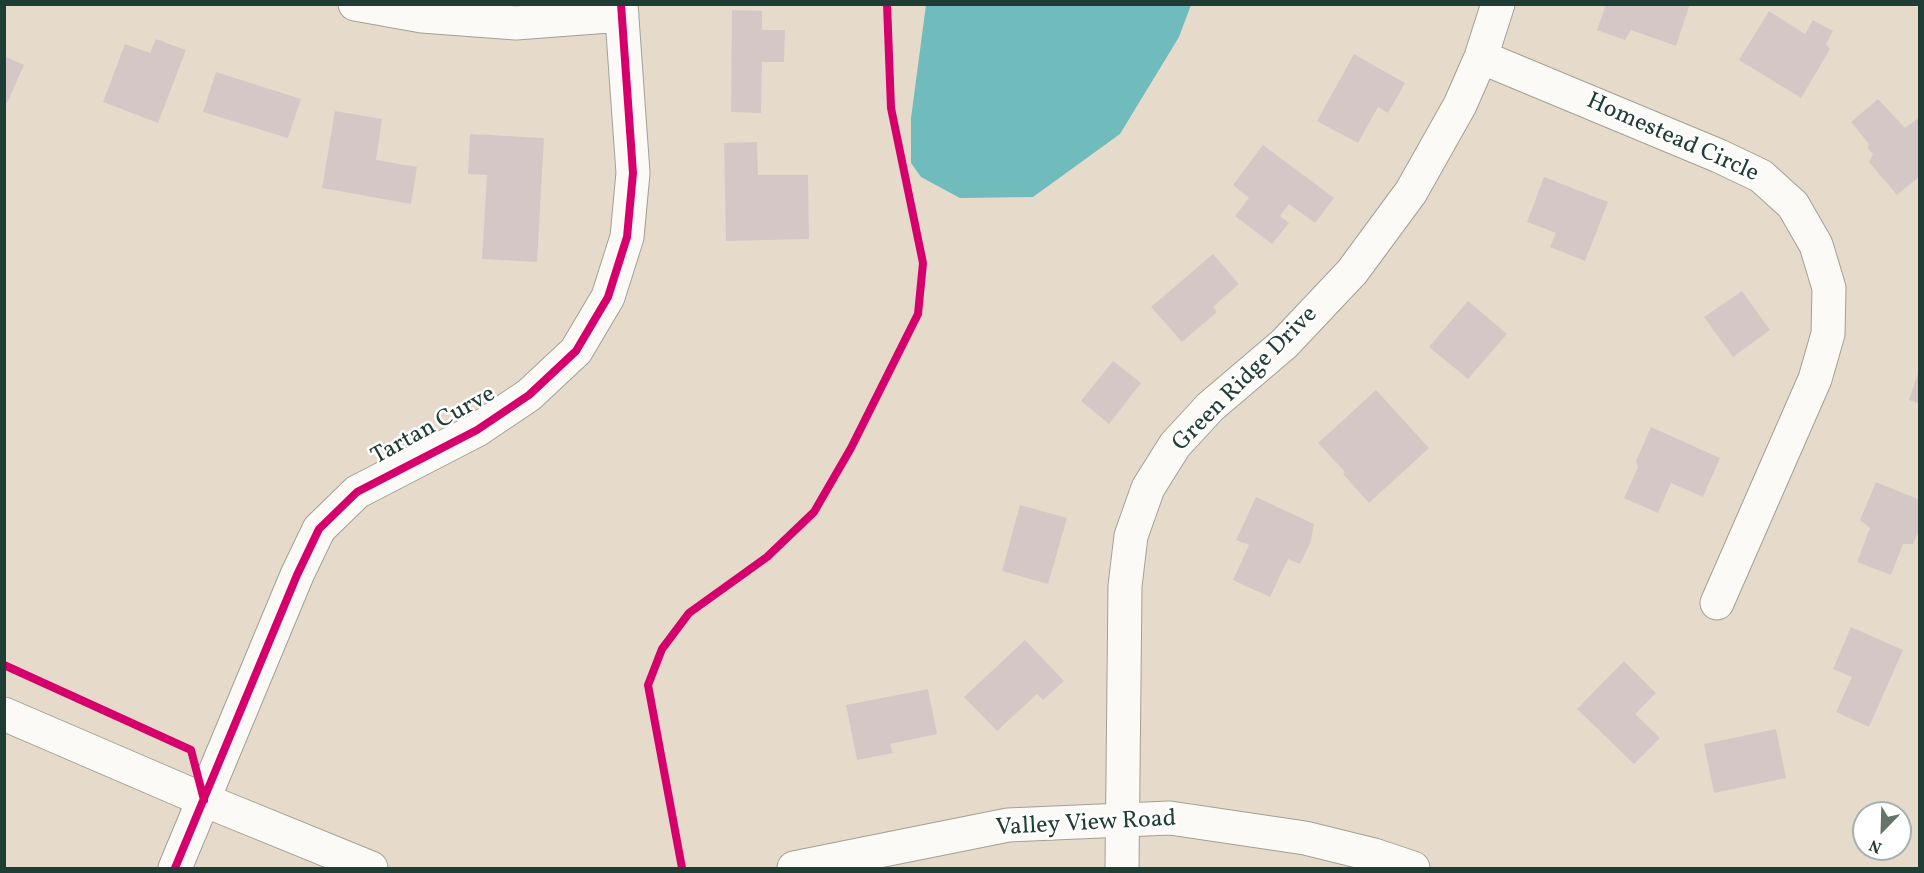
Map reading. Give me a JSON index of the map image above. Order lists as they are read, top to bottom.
{
  "streets": {
    "street": [
      "Homestead Circle",
      "Green Ridge Drive",
      "Tartan Curve",
      "Valley View Road"
    ]
  },
  "crossings": [
    ["Homestead Circle", "Green Ridge Drive"],
    ["Green Ridge Drive", "Valley View Road"]
  ],
  "north": "bottom left"
}
